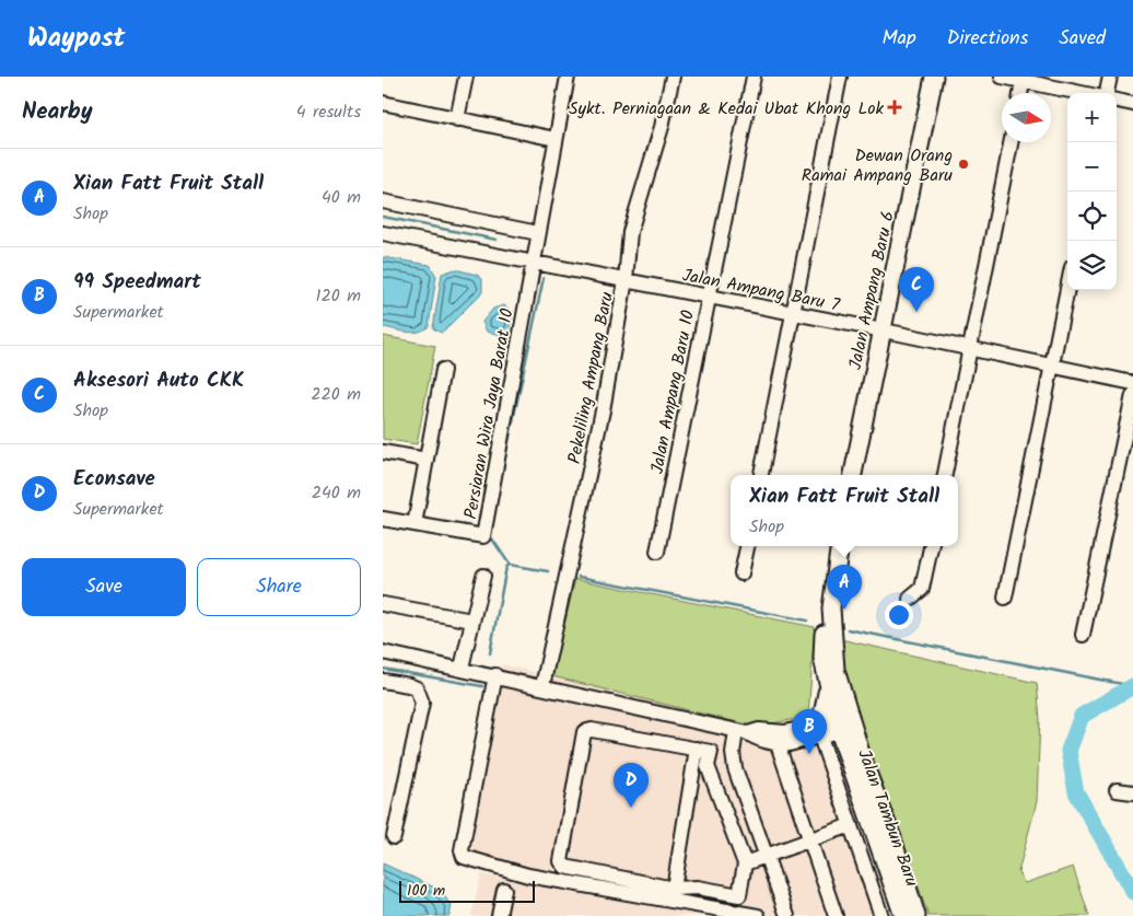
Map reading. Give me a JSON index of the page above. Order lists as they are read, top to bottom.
{
  "streets": {
    "main road": ["Jalan Ampang Baru 6", "Jalan Tambun Baru"],
    "street": [
      "Jalan Ampang Baru 7",
      "Pekeliling Ampang Baru",
      "Jalan Ampang Baru 10",
      "Persiaran Wira Jaya Barat 10"
    ]
  },
  "crossings": [
    ["Jalan Ampang Baru 7", "Jalan Ampang Baru 6"],
    ["Jalan Ampang Baru 7", "Pekeliling Ampang Baru"],
    ["Jalan Ampang Baru 7", "Jalan Ampang Baru 10"],
    ["Jalan Ampang Baru 7", "Persiaran Wira Jaya Barat 10"]
  ],
  "places": {
    "health": ["Sykt. Perniagaan & Kedai Ubat Khong Lok"],
    "other": ["Dewan Orang Ramai Ampang Baru"]
  },
  "scale_bar": "100 m",
  "north": "right",
  "page": {
    "header": "Waypost",
    "nav": ["Map", "Directions", "Saved"],
    "heading": ["Nearby", "4 results"],
    "map_buttons": ["+", "−"],
    "list": [
      {
        "mark": "A",
        "name": "Xian Fatt Fruit Stall",
        "note": "Shop",
        "value": "40 m"
      },
      {
        "mark": "B",
        "name": "99 Speedmart",
        "note": "Supermarket",
        "value": "120 m"
      },
      {
        "mark": "C",
        "name": "Aksesori Auto CKK",
        "note": "Shop",
        "value": "220 m"
      },
      {
        "mark": "D",
        "name": "Econsave",
        "note": "Supermarket",
        "value": "240 m"
      }
    ],
    "pins": [
      "C",
      "A",
      "B",
      "D"
    ],
    "popup": ["Xian Fatt Fruit Stall", "Shop"],
    "buttons": ["Save", "Share"],
    "scale": "100 m"
  }
}
